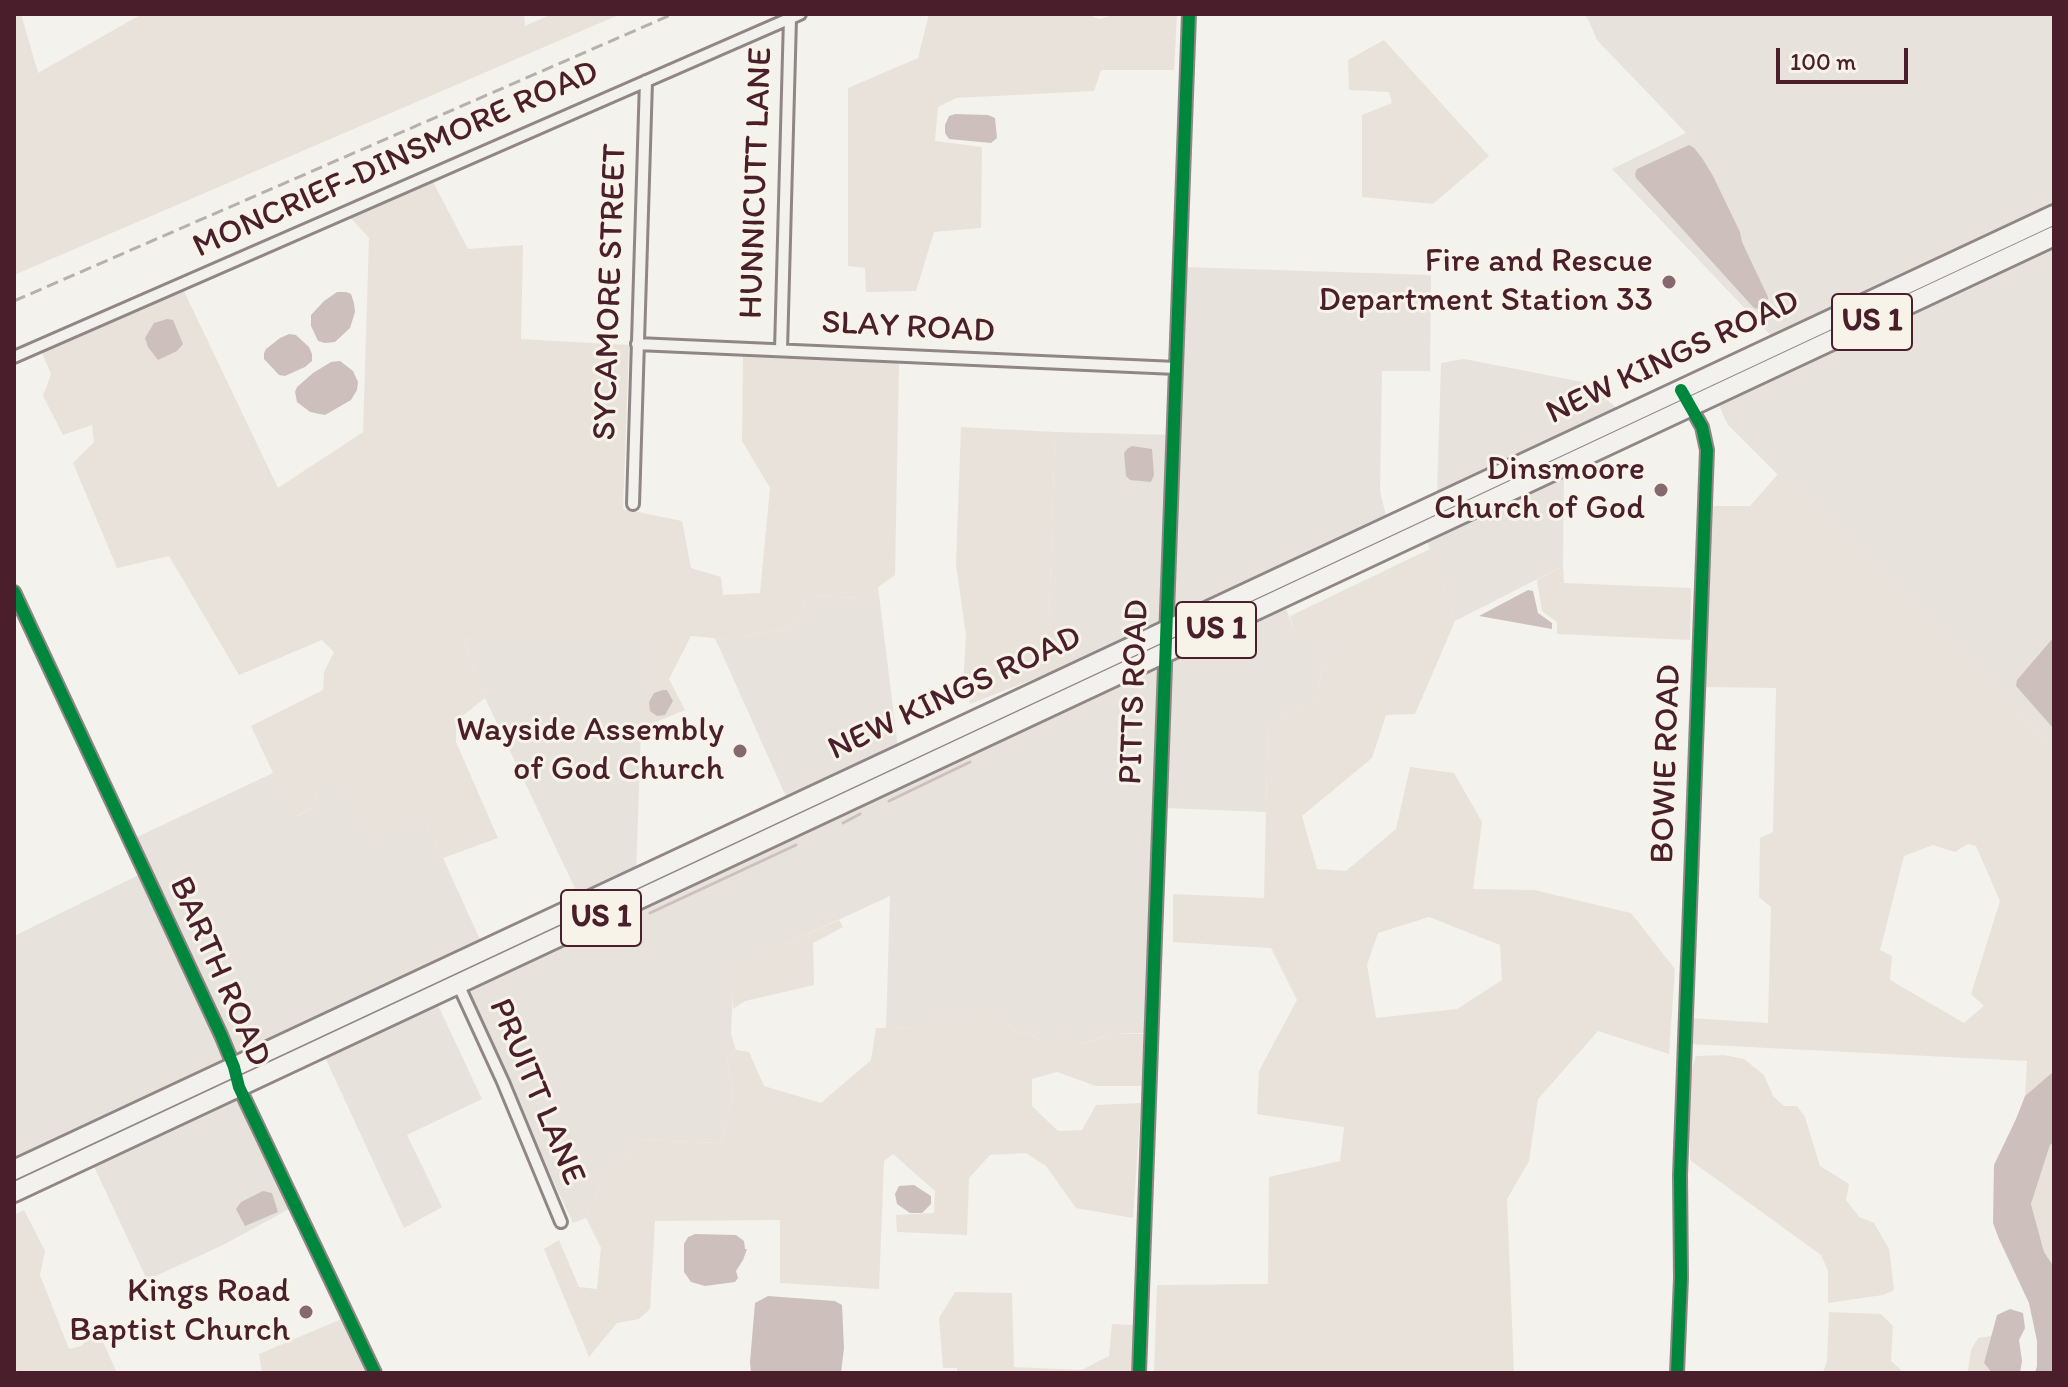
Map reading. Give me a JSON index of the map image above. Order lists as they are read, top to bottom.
{
  "streets": {
    "highway": ["US 1", "NEW KINGS ROAD"],
    "street": [
      "MONCRIEF-DINSMORE ROAD",
      "HUNNICUTT LANE",
      "SYCAMORE STREET",
      "SLAY ROAD",
      "PITTS ROAD",
      "BOWIE ROAD",
      "BARTH ROAD",
      "PRUITT LANE"
    ]
  },
  "crossings": [
    ["MONCRIEF-DINSMORE ROAD", "HUNNICUTT LANE"],
    ["MONCRIEF-DINSMORE ROAD", "SYCAMORE STREET"],
    ["HUNNICUTT LANE", "SLAY ROAD"],
    ["SYCAMORE STREET", "SLAY ROAD"],
    ["SLAY ROAD", "PITTS ROAD"],
    ["NEW KINGS ROAD", "PITTS ROAD"],
    ["NEW KINGS ROAD", "BOWIE ROAD"],
    ["NEW KINGS ROAD", "BARTH ROAD"],
    ["NEW KINGS ROAD", "PRUITT LANE"]
  ],
  "places": [
    "Fire and Rescue Department Station 33",
    "Dinsmoore Church of God",
    "Wayside Assembly of God Church",
    "Kings Road Baptist Church"
  ],
  "scale_bar": "100 m"
}
